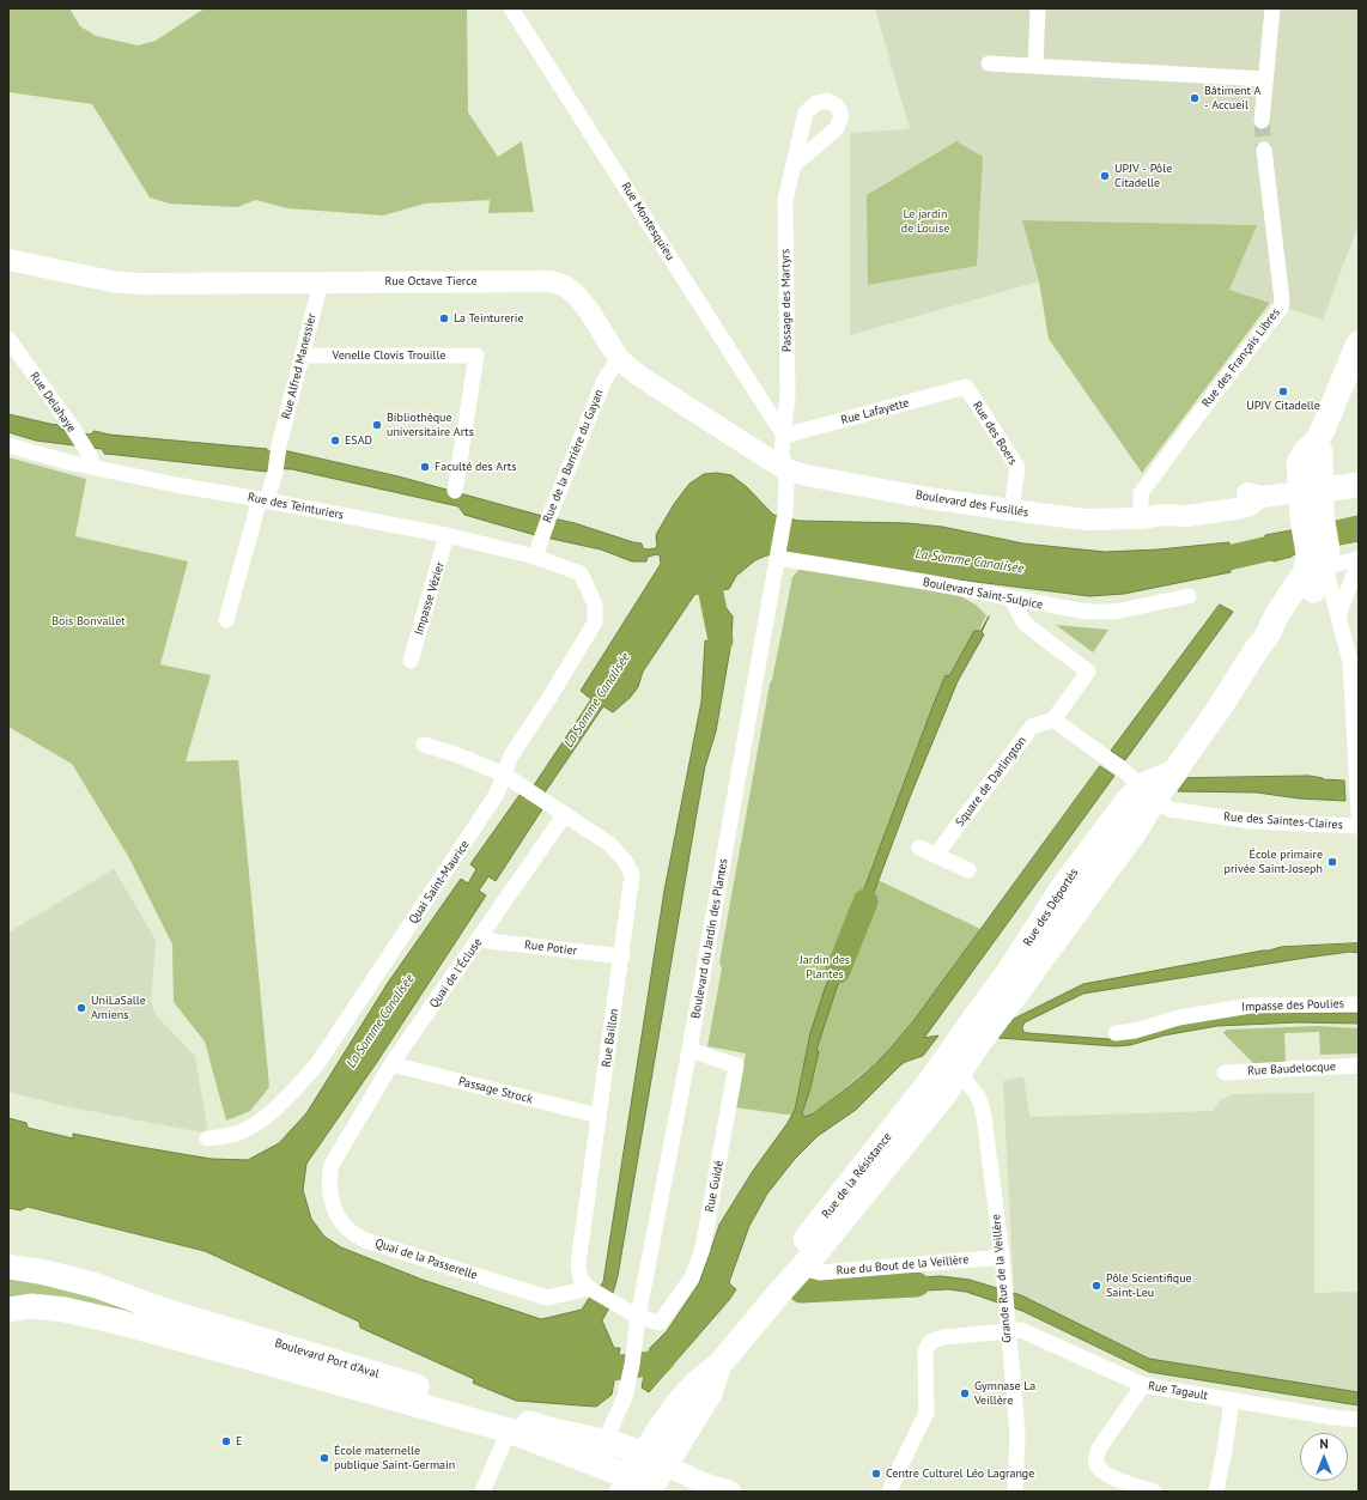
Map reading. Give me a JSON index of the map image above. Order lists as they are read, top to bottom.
{
  "streets": {
    "main road": ["Rue des Déportés", "Rue de la Résistance", "Boulevard Port d'Aval"],
    "street": [
      "Rue Montesquieu",
      "Rue Octave Tierce",
      "Passage des Martyrs",
      "Venelle Clovis Trouille",
      "Rue des Français Libres",
      "Rue Alfred Manessier",
      "Rue Delahaye",
      "Rue Lafayette",
      "Rue des Boers",
      "Rue de la Barrière du Gayan",
      "Boulevard des Fusillés",
      "Rue des Teinturiers",
      "Boulevard Saint-Sulpice",
      "Impasse Vézier",
      "Square de Darlington",
      "Rue des Saintes-Claires",
      "Quai Saint-Maurice",
      "Boulevard du Jardin des Plantes",
      "Rue Potier",
      "Quai de l'Écluse",
      "Impasse des Poulies",
      "Rue Baillon",
      "Rue Baudelocque",
      "Passage Strock",
      "Rue Guidé",
      "Quai de la Passerelle",
      "Rue du Bout de la Veillère",
      "Grande Rue de la Veillère",
      "Rue Tagault"
    ]
  },
  "crossings": [
    ["Rue Montesquieu", "Passage des Martyrs"],
    ["Rue Montesquieu", "Rue Lafayette"],
    ["Rue Octave Tierce", "Passage des Martyrs"],
    ["Rue Octave Tierce", "Rue Alfred Manessier"],
    ["Rue Octave Tierce", "Rue de la Barrière du Gayan"],
    ["Rue Octave Tierce", "Boulevard des Fusillés"],
    ["Passage des Martyrs", "Rue Lafayette"],
    ["Passage des Martyrs", "Boulevard des Fusillés"],
    ["Passage des Martyrs", "Boulevard du Jardin des Plantes"],
    ["Venelle Clovis Trouille", "Rue Alfred Manessier"],
    ["Rue des Français Libres", "Boulevard des Fusillés"],
    ["Rue Alfred Manessier", "Rue des Teinturiers"],
    ["Rue Delahaye", "Rue des Teinturiers"],
    ["Rue Lafayette", "Rue des Boers"],
    ["Rue des Boers", "Boulevard des Fusillés"],
    ["Rue de la Barrière du Gayan", "Rue des Teinturiers"],
    ["Rue des Teinturiers", "Impasse Vézier"],
    ["Rue des Teinturiers", "Quai Saint-Maurice"],
    ["Boulevard Saint-Sulpice", "Boulevard du Jardin des Plantes"],
    ["Rue des Saintes-Claires", "Rue des Déportés"],
    ["Rue des Déportés", "Rue de la Résistance"],
    ["Rue des Déportés", "Grande Rue de la Veillère"],
    ["Boulevard du Jardin des Plantes", "Rue Guidé"],
    ["Boulevard du Jardin des Plantes", "Boulevard Port d'Aval"],
    ["Rue Potier", "Quai de l'Écluse"],
    ["Rue Potier", "Rue Baillon"],
    ["Quai de l'Écluse", "Rue Baillon"],
    ["Quai de l'Écluse", "Passage Strock"],
    ["Quai de l'Écluse", "Quai de la Passerelle"],
    ["Rue Baillon", "Passage Strock"],
    ["Rue Baillon", "Quai de la Passerelle"],
    ["Rue de la Résistance", "Rue du Bout de la Veillère"],
    ["Rue de la Résistance", "Grande Rue de la Veillère"],
    ["Rue de la Résistance", "Boulevard Port d'Aval"],
    ["Rue du Bout de la Veillère", "Grande Rue de la Veillère"],
    ["Grande Rue de la Veillère", "Rue Tagault"]
  ],
  "water": ["La Somme Canalisée"],
  "parks": ["Le jardin de Louise", "Bois Bonvallet", "Jardin des Plantes"],
  "places": [
    "Bâtiment A - Accueil",
    "UPJV - Pôle Citadelle",
    "La Teinturerie",
    "UPJV Citadelle",
    "Bibliothèque universitaire Arts",
    "ESAD",
    "Faculté des Arts",
    "École primaire privée Saint-Joseph",
    "UniLaSalle Amiens",
    "Pôle Scientifique Saint-Leu",
    "Gymnase La Veillère",
    "E",
    "École maternelle publique Saint-Germain",
    "Centre Culturel Léo Lagrange"
  ],
  "north": "top"
}
